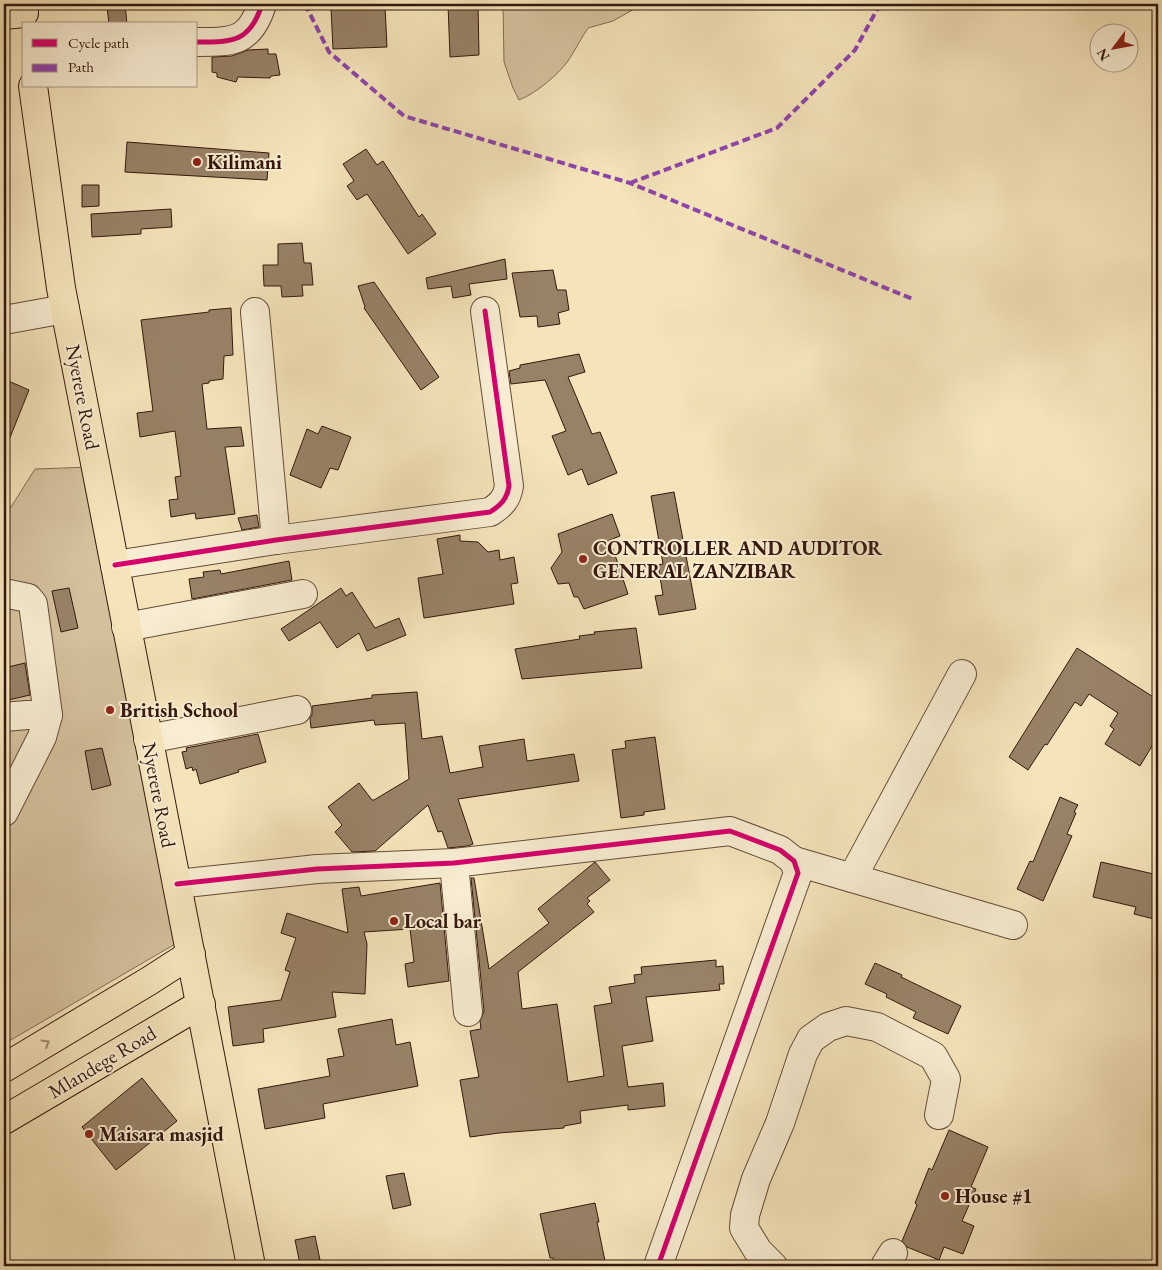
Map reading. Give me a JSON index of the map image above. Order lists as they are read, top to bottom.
{
  "streets": {
    "main road": ["Nyerere Road", "Mlandege Road"]
  },
  "crossings": [
    ["Nyerere Road", "Mlandege Road"]
  ],
  "places": [
    "Kilimani",
    "CONTROLLER AND AUDITOR GENERAL ZANZIBAR",
    "British School",
    "Local bar",
    "Maisara masjid",
    "House #1"
  ],
  "legend": ["Cycle path", "Path"],
  "north": "bottom left"
}
